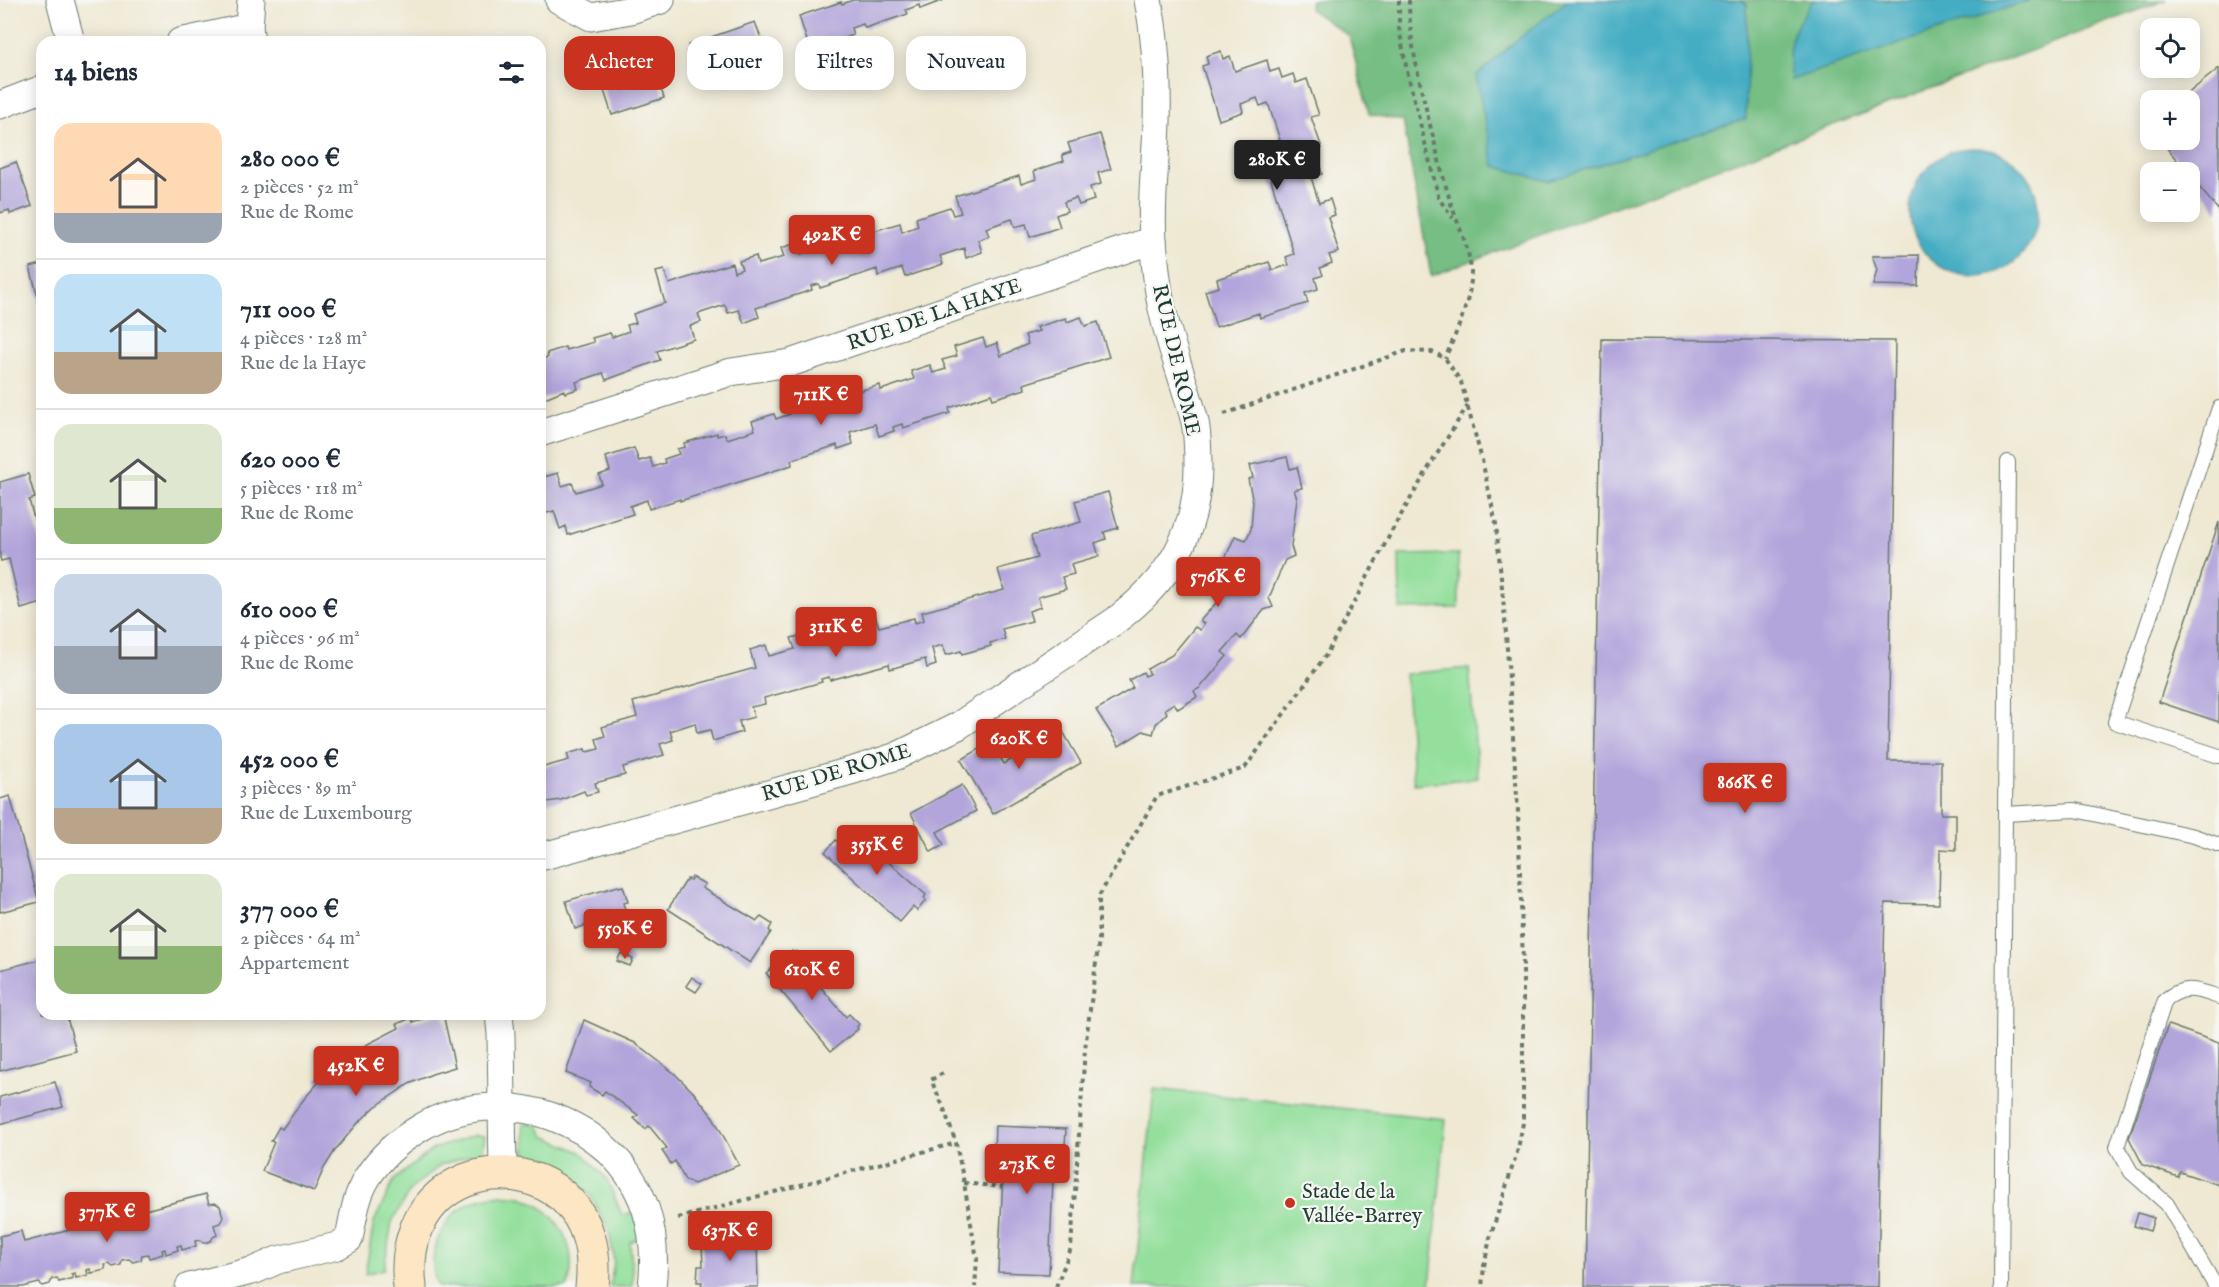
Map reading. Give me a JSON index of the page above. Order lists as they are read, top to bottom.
{
  "streets": {
    "street": ["RUE DE LA HAYE", "RUE DE ROME"]
  },
  "crossings": [
    ["RUE DE LA HAYE", "RUE DE ROME"]
  ],
  "places": ["Stade de la Vallée-Barrey"],
  "page": {
    "map_buttons": ["+", "−"],
    "chip": [
      "Acheter",
      "Louer",
      "Filtres",
      "Nouveau"
    ],
    "heading": "14 biens",
    "list": [
      {
        "name": "280 000 €",
        "note": "2 pièces · 52 m² · Rue de Rome"
      },
      {
        "name": "711 000 €",
        "note": "4 pièces · 128 m² · Rue de la Haye"
      },
      {
        "name": "620 000 €",
        "note": "5 pièces · 118 m² · Rue de Rome"
      },
      {
        "name": "610 000 €",
        "note": "4 pièces · 96 m² · Rue de Rome"
      },
      {
        "name": "452 000 €",
        "note": "3 pièces · 89 m² · Rue de Luxembourg"
      },
      {
        "name": "377 000 €",
        "note": "2 pièces · 64 m² · Appartement"
      }
    ],
    "price": [
      "280K €",
      "492K €",
      "711K €",
      "576K €",
      "311K €",
      "620K €",
      "866K €",
      "355K €",
      "550K €",
      "610K €",
      "452K €",
      "273K €",
      "377K €",
      "637K €"
    ]
  }
}
